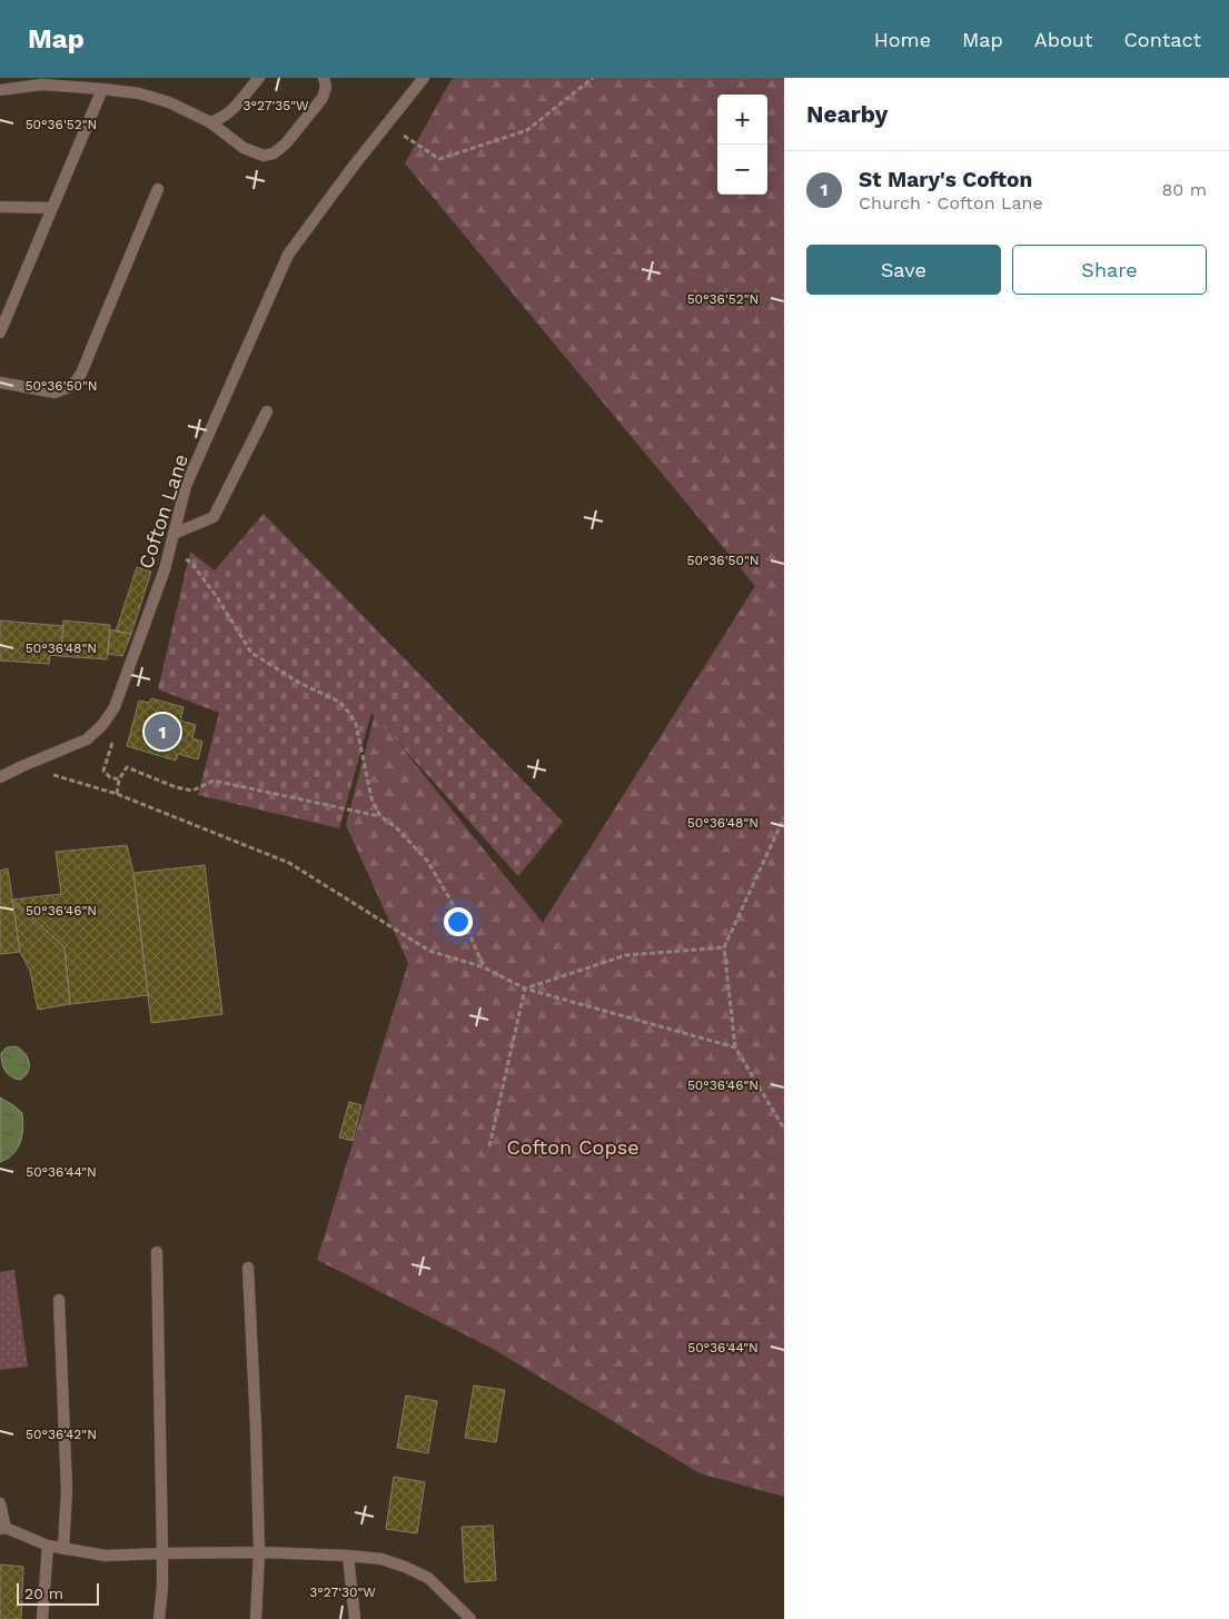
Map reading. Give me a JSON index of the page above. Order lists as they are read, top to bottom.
{
  "streets": {
    "street": ["Cofton Lane"]
  },
  "parks": ["Cofton Copse"],
  "scale_bar": "20 m",
  "page": {
    "header": "Map",
    "nav": [
      "Home",
      "Map",
      "About",
      "Contact"
    ],
    "heading": "Nearby",
    "map_buttons": ["+", "−"],
    "list": [
      {
        "mark": "1",
        "name": "St Mary's Cofton",
        "note": "Church · Cofton Lane",
        "value": "80 m"
      }
    ],
    "buttons": ["Save", "Share"],
    "pins": "1",
    "scale": "20 m"
  },
  "coordinates": [
    "3°27'35\"W",
    "50°36'52\"N",
    "50°36'50\"N",
    "50°36'48\"N",
    "50°36'46\"N",
    "50°36'44\"N",
    "50°36'42\"N",
    "3°27'30\"W"
  ]
}
